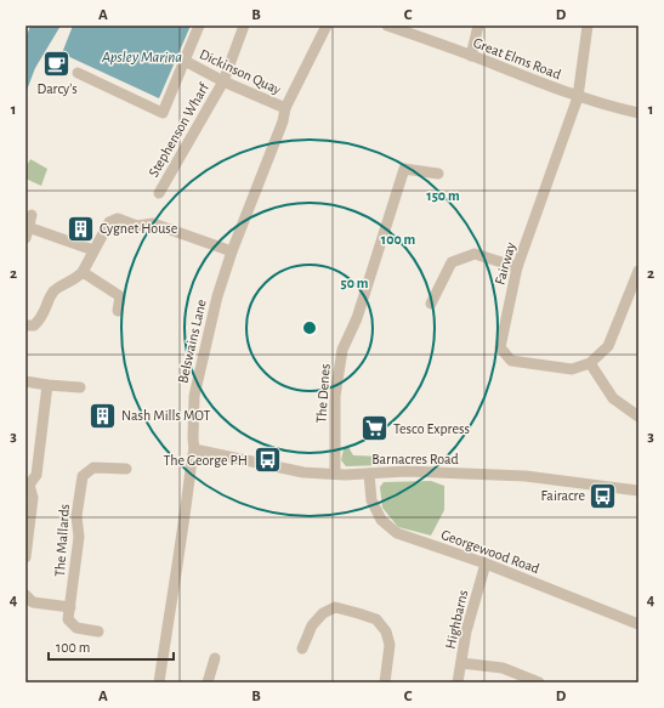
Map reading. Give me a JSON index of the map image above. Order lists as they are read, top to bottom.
{
  "streets": {
    "street": [
      "Great Elms Road",
      "Dickinson Quay",
      "Stephenson Wharf",
      "Fairway",
      "Belswains Lane",
      "The Denes",
      "Barnacres Road",
      "The Mallards",
      "Georgewood Road",
      "Highbarns"
    ]
  },
  "crossings": [
    ["Great Elms Road", "Fairway"],
    ["Dickinson Quay", "Stephenson Wharf"],
    ["Dickinson Quay", "Belswains Lane"],
    ["Belswains Lane", "Barnacres Road"],
    ["The Denes", "Barnacres Road"],
    ["Barnacres Road", "Georgewood Road"],
    ["Georgewood Road", "Highbarns"]
  ],
  "water": ["Apsley Marina"],
  "places": {
    "cafe": ["Darcy's"],
    "building": ["Cygnet House", "Nash Mills MOT"],
    "supermarket": ["Tesco Express"],
    "bus stop": ["The George PH", "Fairacre"]
  },
  "scale_bar": "100 m",
  "grid": {
    "columns": [
      "A",
      "B",
      "C",
      "D"
    ],
    "rows": [
      "1",
      "2",
      "3",
      "4"
    ]
  },
  "rings": ["150 m", "100 m", "50 m"]
}
